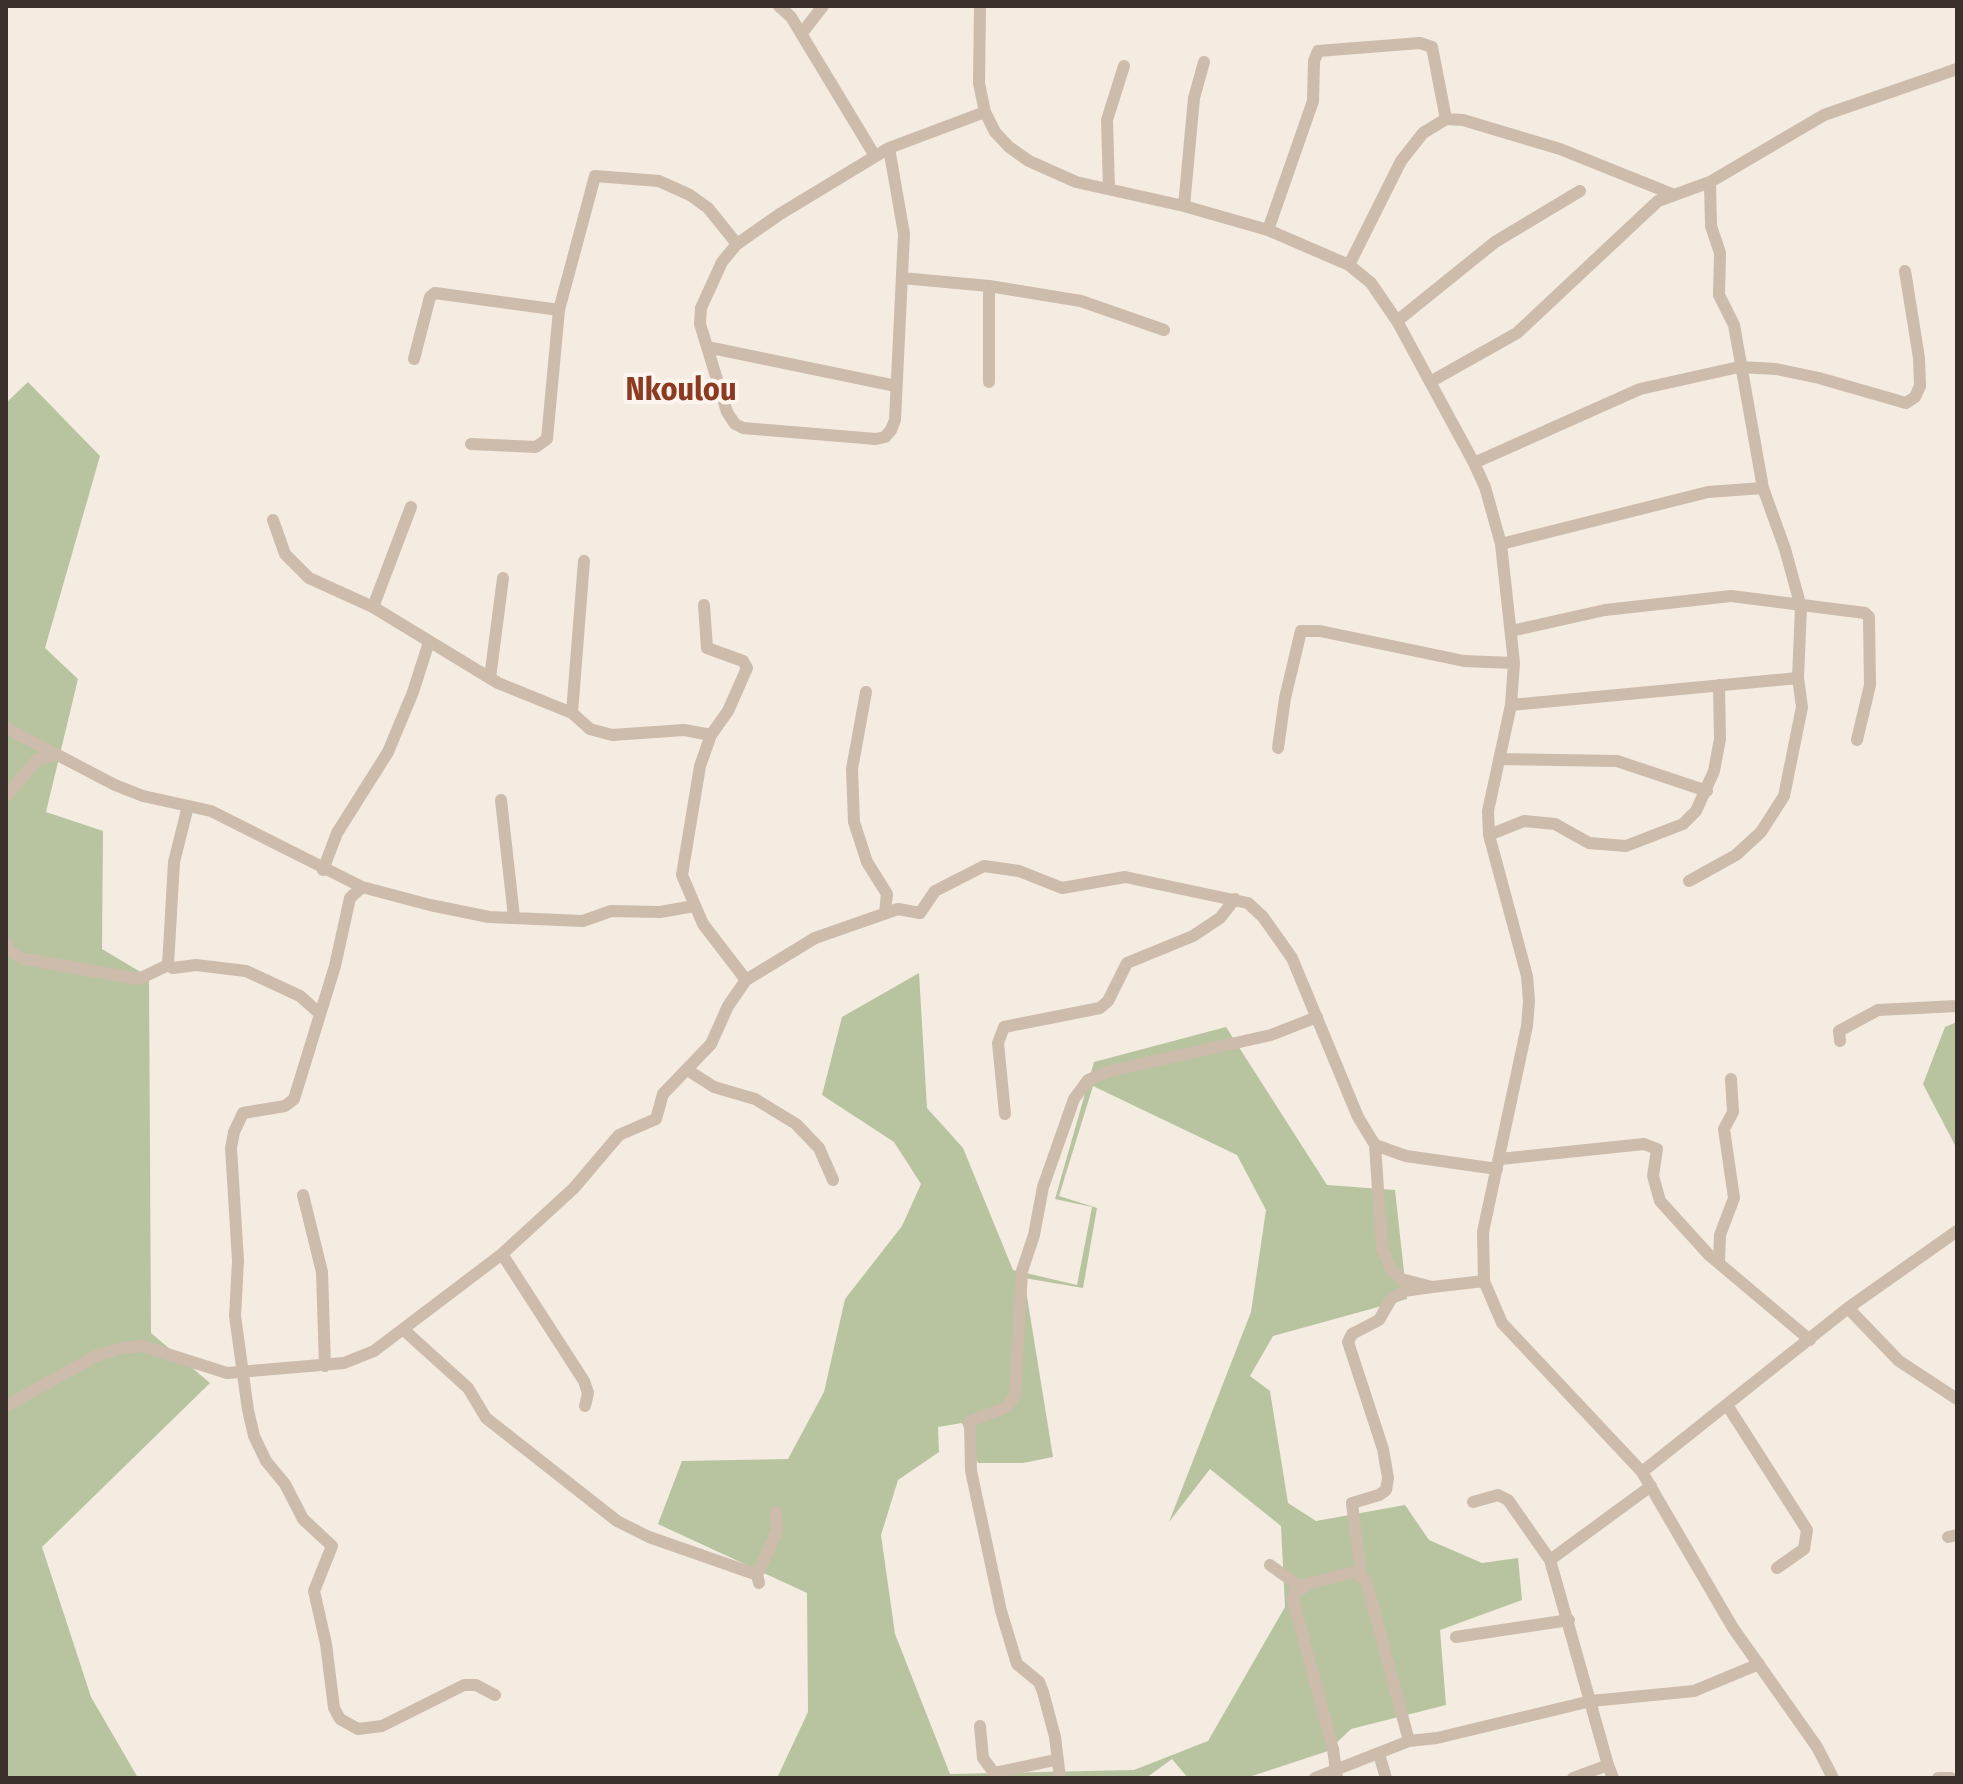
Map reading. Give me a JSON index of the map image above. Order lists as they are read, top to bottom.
{
  "districts": ["Nkoulou"]
}
